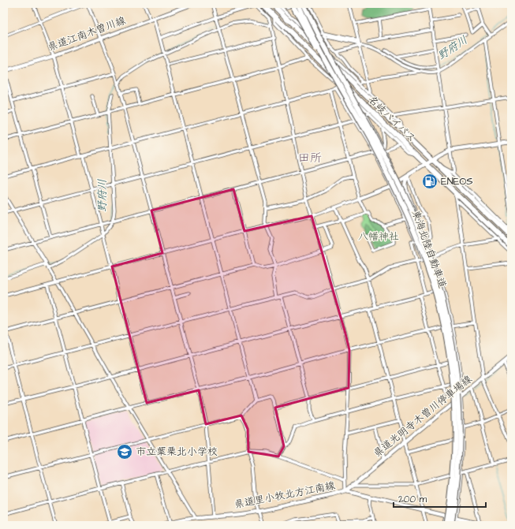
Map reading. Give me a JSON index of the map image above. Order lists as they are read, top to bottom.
{
  "streets": {
    "highway": ["名岐バイパス", "東海北陸自動車道"],
    "street": ["県道江南木曽川線", "県道光明寺木曽川停車場線", "県道里小牧北方江南線"]
  },
  "crossings": [
    ["県道光明寺木曽川停車場線", "県道里小牧北方江南線"]
  ],
  "districts": ["田所"],
  "water": ["野府川"],
  "parks": ["八幡神社"],
  "places": {
    "fuel station": ["ENEOS"],
    "school or university": ["市立葉栗北小学校"]
  },
  "scale_bar": "200 m"
}
